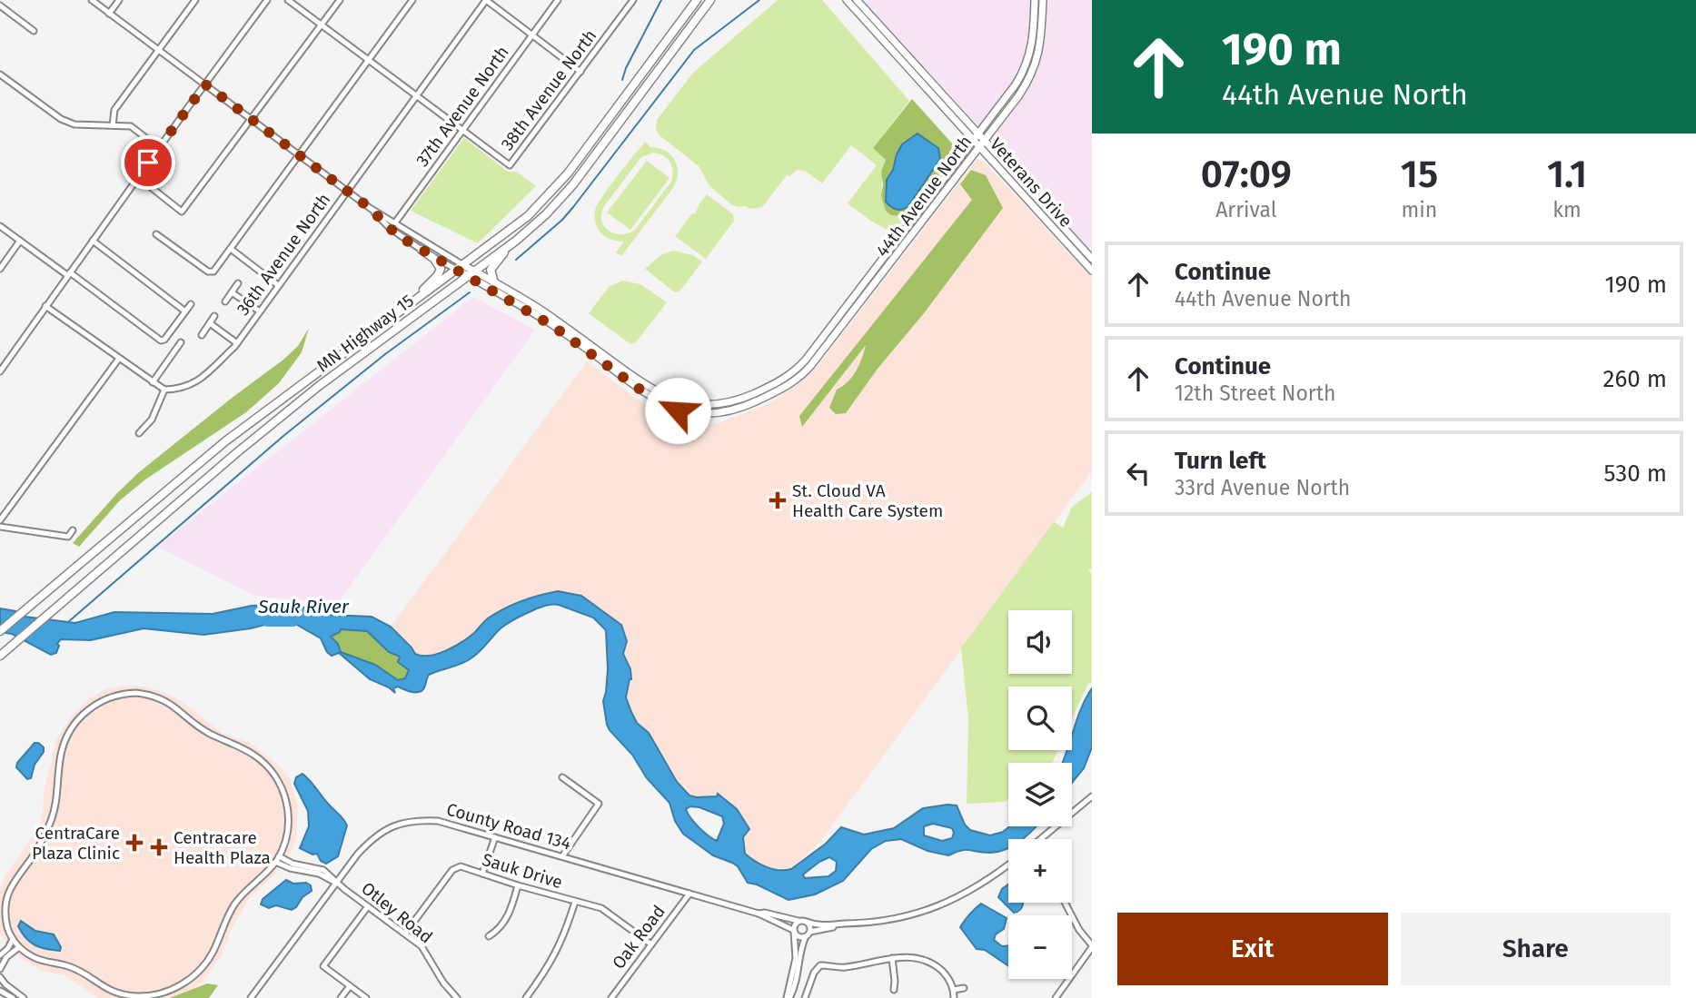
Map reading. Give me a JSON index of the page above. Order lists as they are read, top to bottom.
{
  "streets": {
    "highway": ["MN Highway 15"],
    "main road": ["Veterans Drive", "44th Avenue North"],
    "street": [
      "38th Avenue North",
      "37th Avenue North",
      "36th Avenue North",
      "County Road 134",
      "Sauk Drive",
      "Otley Road",
      "Oak Road"
    ]
  },
  "crossings": [
    ["38th Avenue North", "37th Avenue North"],
    ["Veterans Drive", "44th Avenue North"],
    ["County Road 134", "Otley Road"],
    ["County Road 134", "Oak Road"],
    ["Sauk Drive", "Otley Road"],
    ["Sauk Drive", "Oak Road"]
  ],
  "water": ["Sauk River"],
  "places": {
    "health": ["St. Cloud VA Health Care System", "CentraCare Plaza Clinic", "Centracare Health Plaza"]
  },
  "page": {
    "turn": ["190 m", "44th Avenue North"],
    "eta": [
      "07:09",
      "Arrival",
      "15",
      "min",
      "1.1",
      "km"
    ],
    "list": [
      {
        "name": "Continue",
        "note": "44th Avenue North",
        "value": "190 m"
      },
      {
        "name": "Continue",
        "note": "12th Street North",
        "value": "260 m"
      },
      {
        "name": "Turn left",
        "note": "33rd Avenue North",
        "value": "530 m"
      }
    ],
    "map_buttons": ["+", "−"],
    "buttons": ["Exit", "Share"]
  }
}
